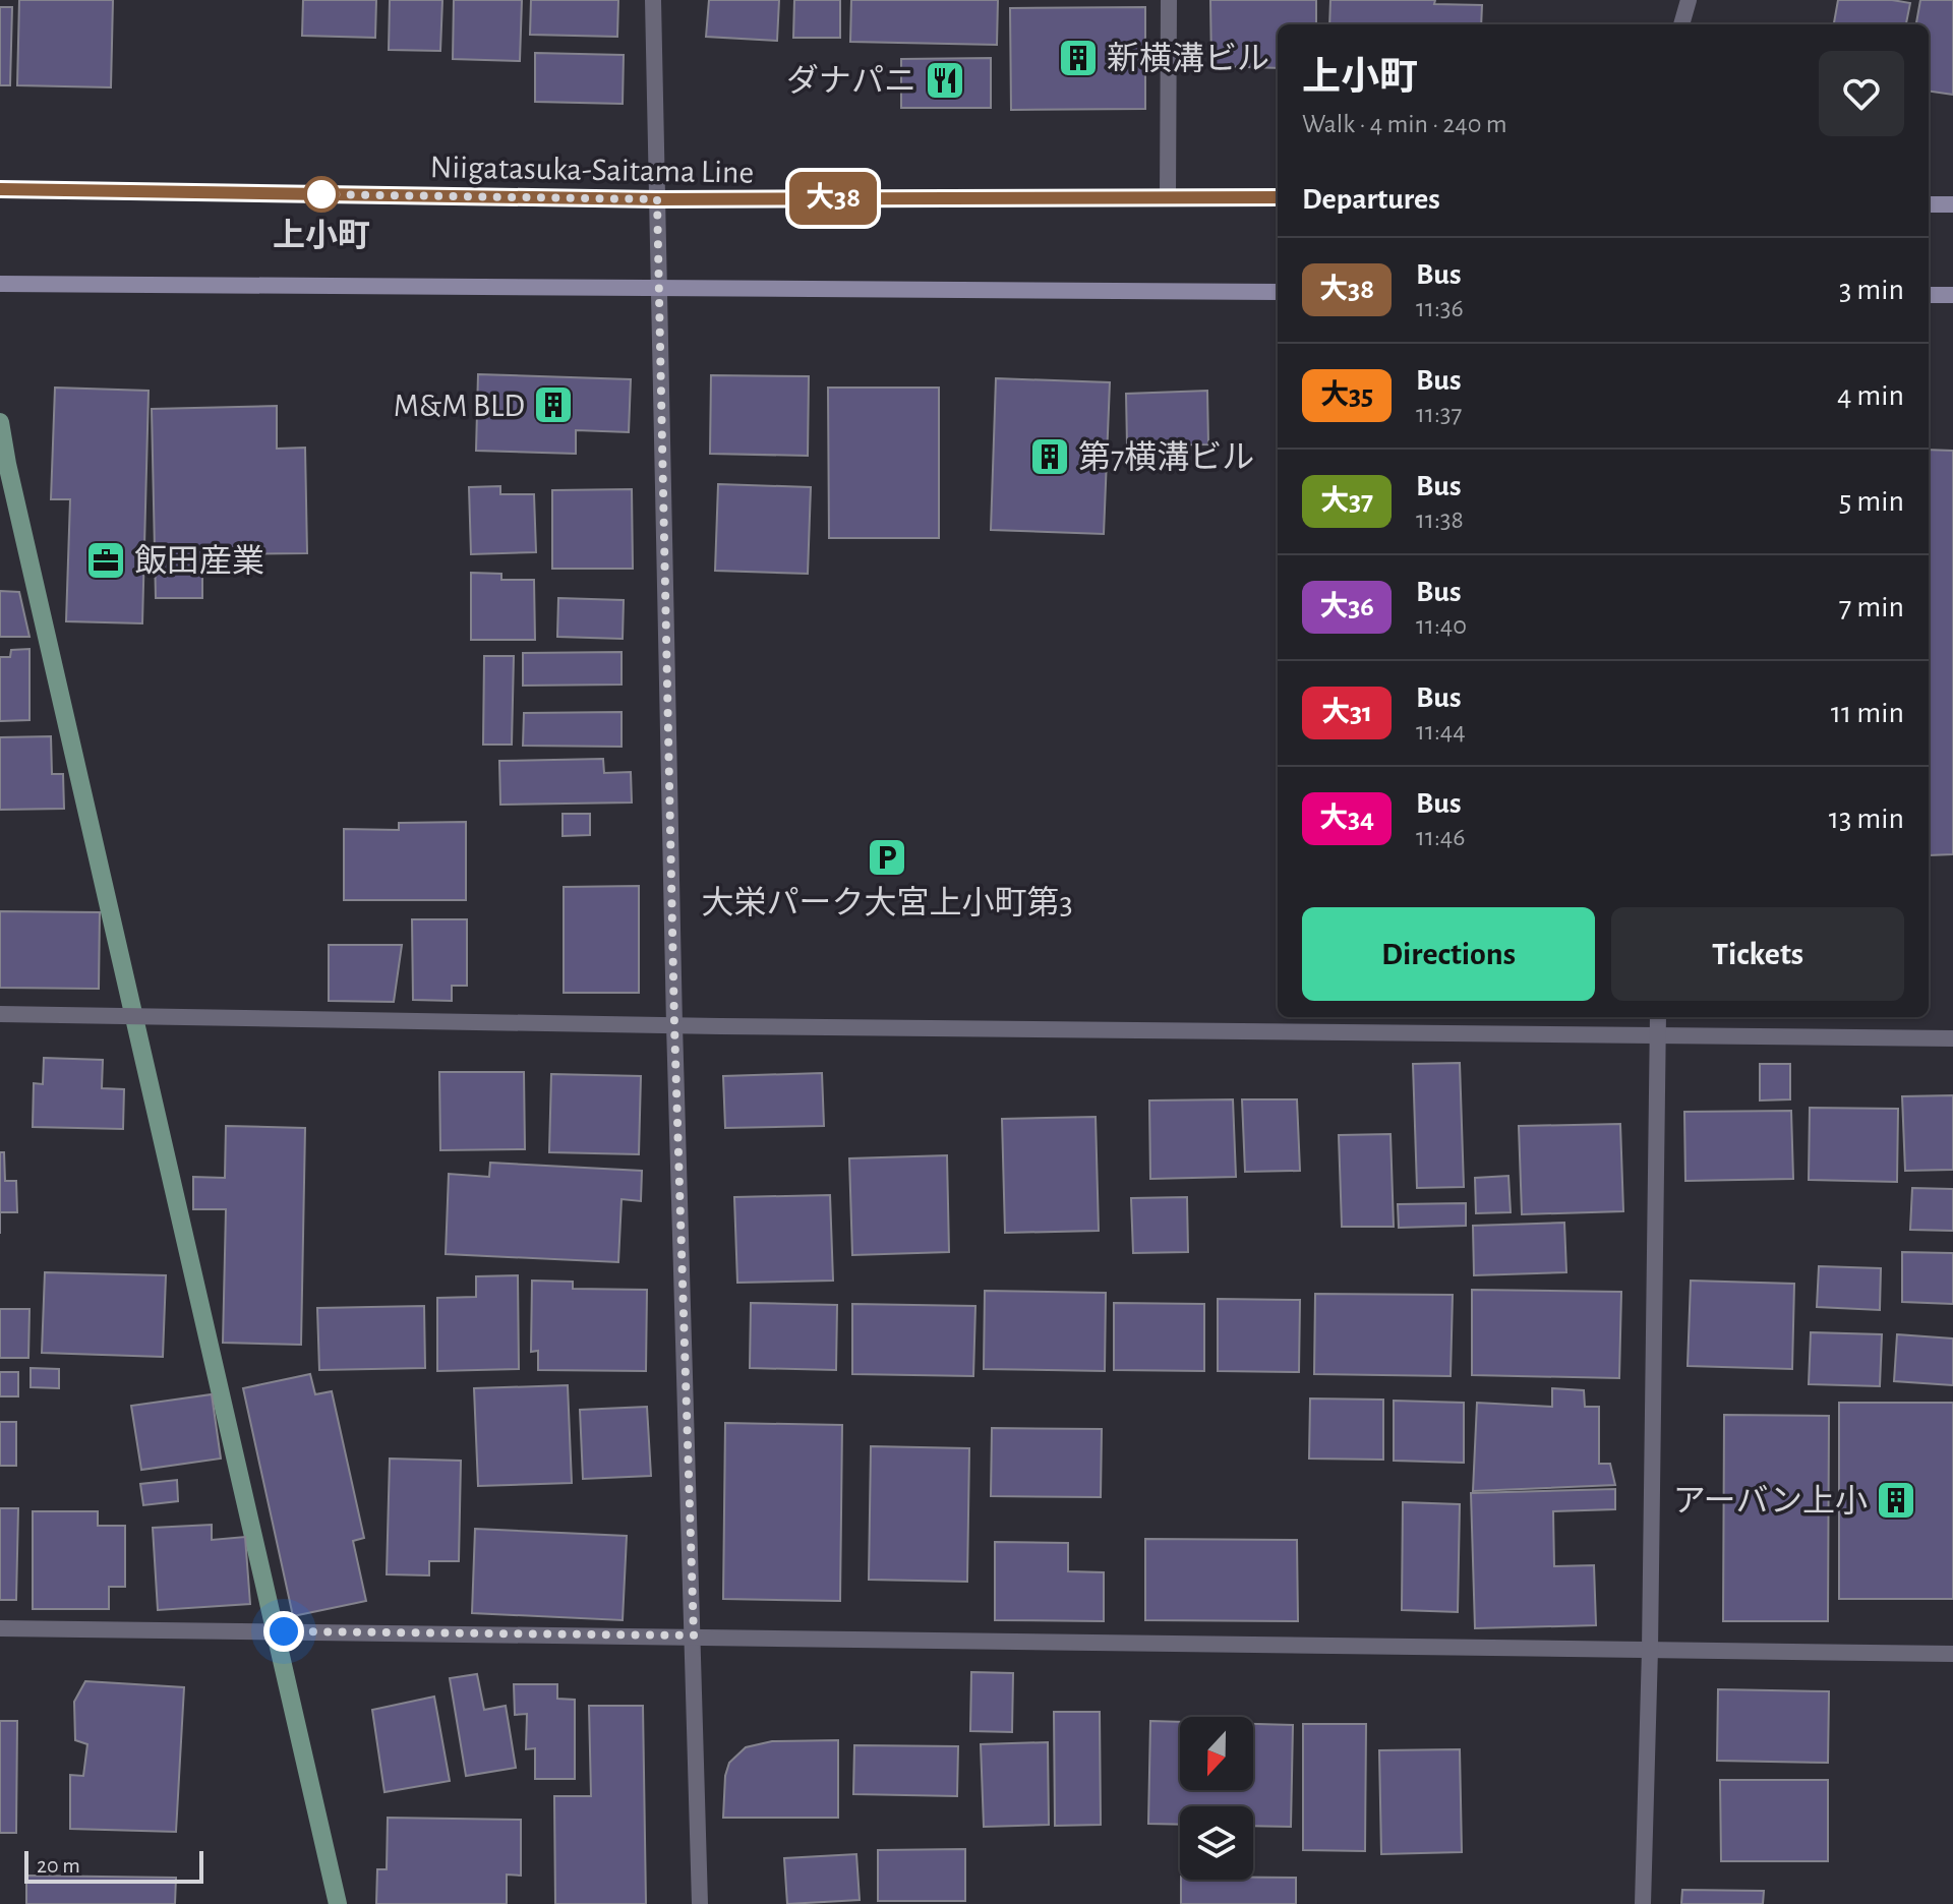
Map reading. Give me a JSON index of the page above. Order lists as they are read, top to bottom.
{
  "streets": {
    "main road": ["Niigatasuka-Saitama Line"]
  },
  "places": {
    "building": [
      "新横溝ビル",
      "M&M BLD",
      "第7横溝ビル",
      "アーバン上小"
    ],
    "restaurant": ["ダナパニ"],
    "other": ["上小町"],
    "office": ["飯田産業"],
    "parking": ["大栄パーク大宮上小町第3"]
  },
  "lines": ["bus line 大38"],
  "scale_bar": "20 m",
  "north": "bottom",
  "page": {
    "on_map": "大38",
    "heading": [
      ["上小町", "Walk · 4 min · 240 m"],
      "Departures"
    ],
    "list": [
      {
        "mark": "大38",
        "name": "Bus",
        "note": "11:36",
        "value": "3 min"
      },
      {
        "mark": "大35",
        "name": "Bus",
        "note": "11:37",
        "value": "4 min"
      },
      {
        "mark": "大37",
        "name": "Bus",
        "note": "11:38",
        "value": "5 min"
      },
      {
        "mark": "大36",
        "name": "Bus",
        "note": "11:40",
        "value": "7 min"
      },
      {
        "mark": "大31",
        "name": "Bus",
        "note": "11:44",
        "value": "11 min"
      },
      {
        "mark": "大34",
        "name": "Bus",
        "note": "11:46",
        "value": "13 min"
      }
    ],
    "buttons": ["Directions", "Tickets"],
    "scale": "20 m"
  }
}
